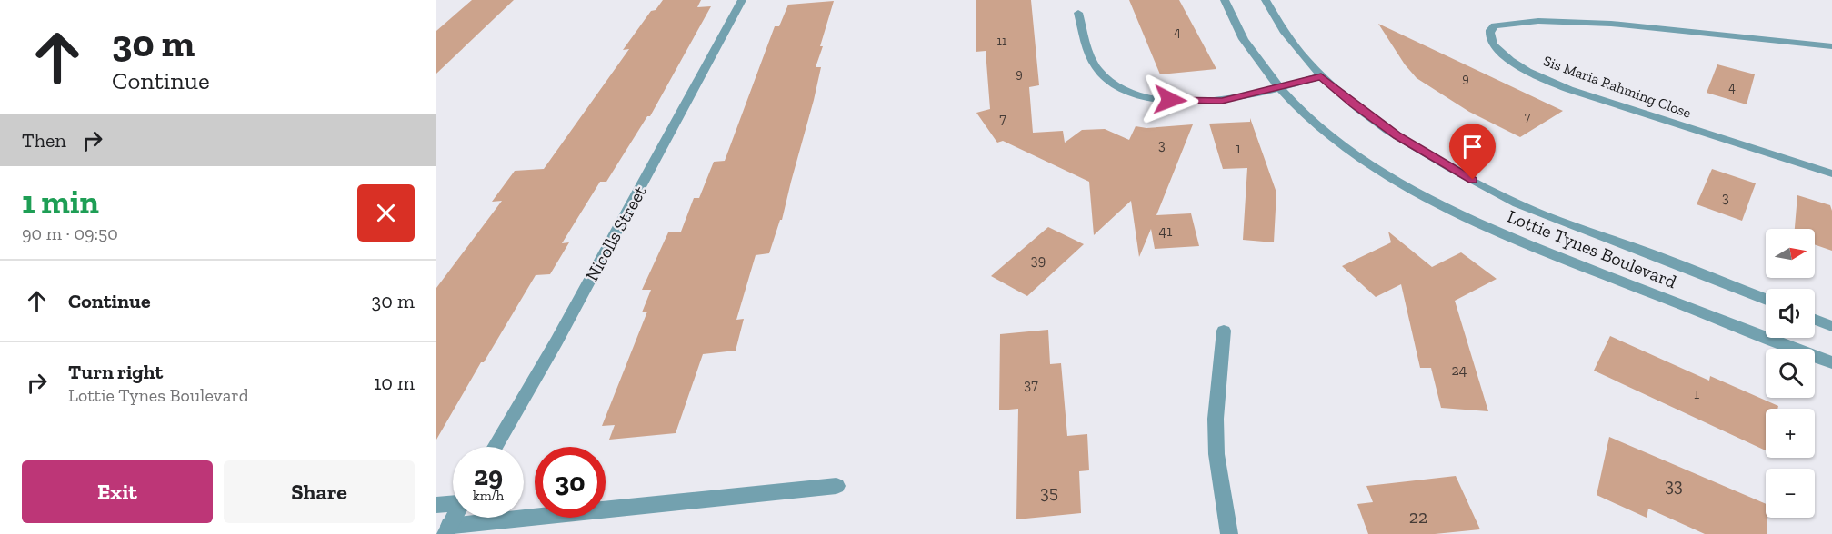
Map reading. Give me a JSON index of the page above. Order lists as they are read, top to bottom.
{
  "streets": {
    "street": ["Sis Maria Rahming Close", "Nicolls Street", "Lottie Tynes Boulevard"]
  },
  "house_numbers": [
    "4",
    "11",
    "9",
    "9",
    "4",
    "7",
    "7",
    "3",
    "1",
    "3",
    "41",
    "39",
    "24",
    "37",
    "1",
    "33",
    "35",
    "22"
  ],
  "north": "right",
  "page": {
    "turn": ["30 m", "Continue"],
    "then": "Then",
    "heading": ["1 min", "90 m · 09:50"],
    "map_buttons": ["+", "−"],
    "list": [
      {
        "name": "Continue",
        "value": "30 m"
      },
      {
        "name": "Turn right",
        "note": "Lottie Tynes Boulevard",
        "value": "10 m"
      }
    ],
    "speed": "29 km/h",
    "limit": "30",
    "buttons": ["Exit", "Share"]
  }
}
